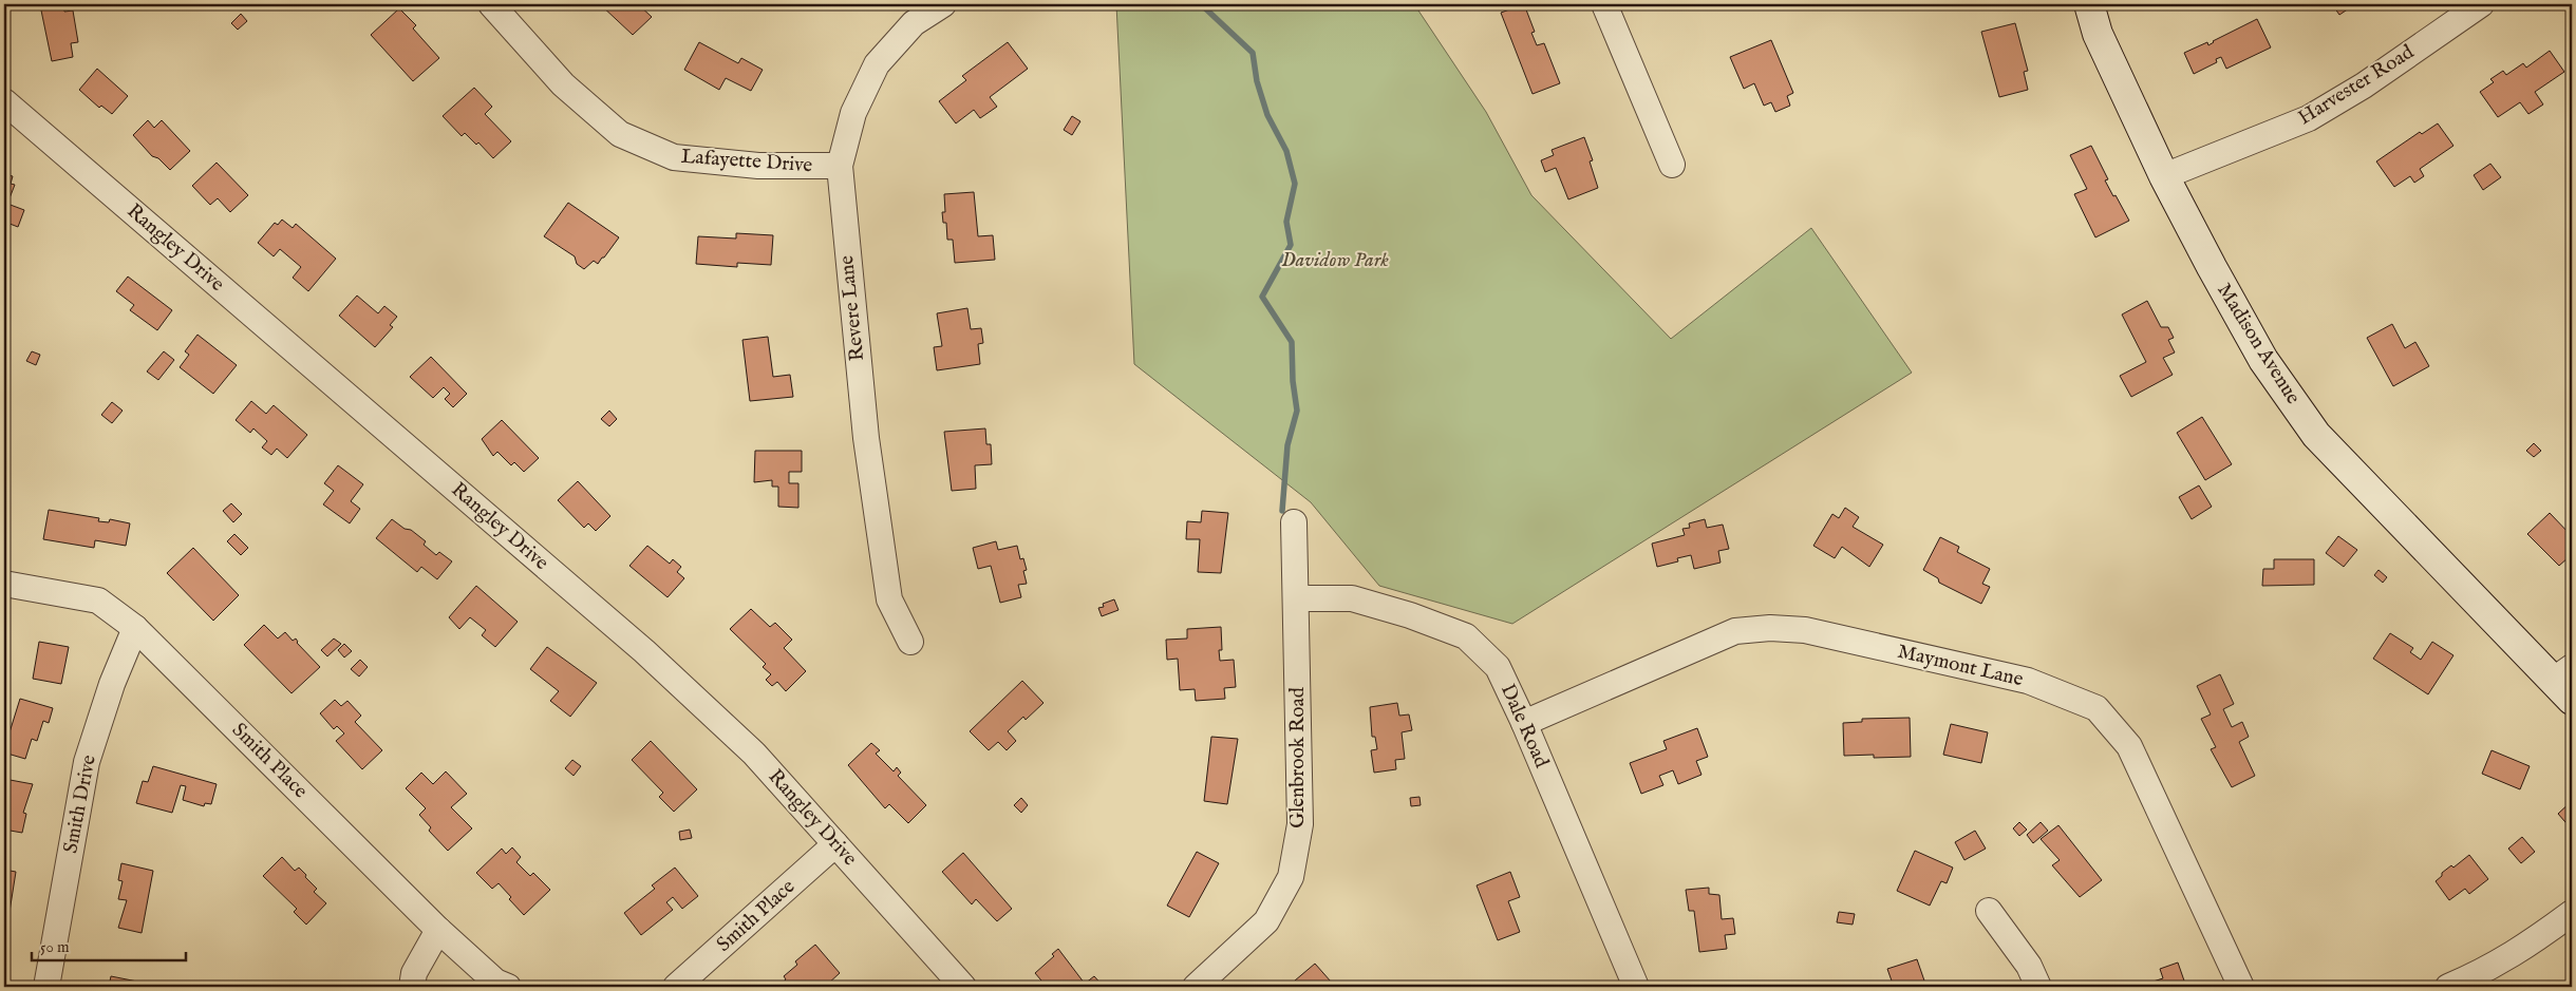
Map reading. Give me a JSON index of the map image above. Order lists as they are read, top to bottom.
{
  "streets": {
    "street": [
      "Harvester Road",
      "Lafayette Drive",
      "Rangley Drive",
      "Revere Lane",
      "Madison Avenue",
      "Maymont Lane",
      "Dale Road",
      "Glenbrook Road",
      "Smith Place",
      "Smith Drive"
    ]
  },
  "crossings": [
    ["Harvester Road", "Madison Avenue"],
    ["Lafayette Drive", "Revere Lane"],
    ["Rangley Drive", "Smith Place"],
    ["Maymont Lane", "Dale Road"],
    ["Dale Road", "Glenbrook Road"],
    ["Smith Place", "Smith Drive"]
  ],
  "parks": ["Davidow Park"],
  "scale_bar": "50 m"
}
